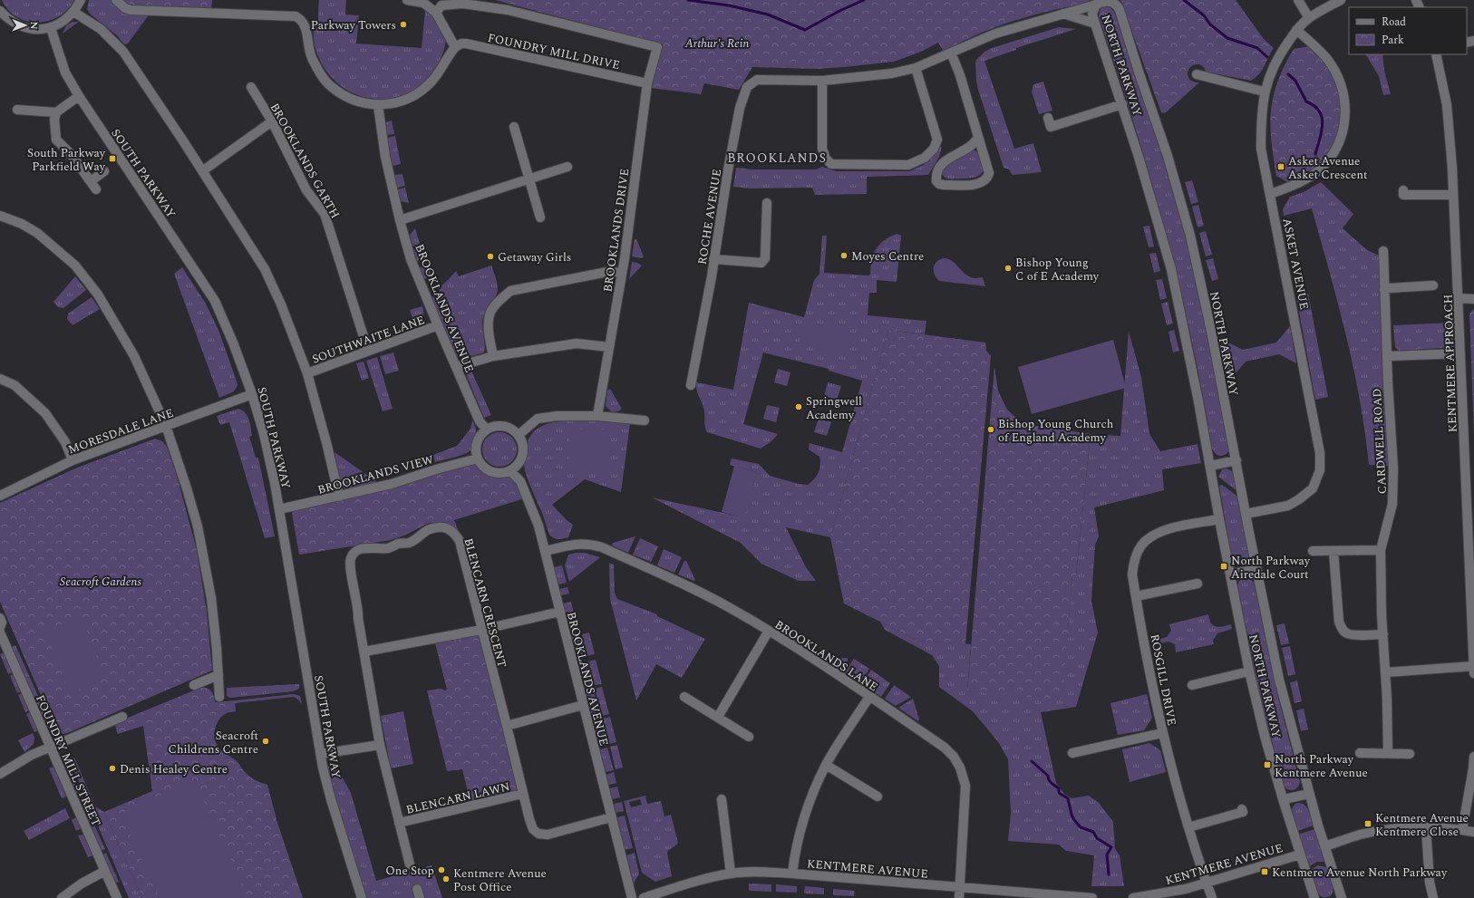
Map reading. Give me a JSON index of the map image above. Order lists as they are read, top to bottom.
{
  "streets": {
    "street": [
      "FOUNDRY MILL DRIVE",
      "NORTH PARKWAY",
      "BROOKLANDS GARTH",
      "SOUTH PARKWAY",
      "ROCHE AVENUE",
      "BROOKLANDS DRIVE",
      "ASKET AVENUE",
      "BROOKLANDS AVENUE",
      "SOUTHWAITE LANE",
      "KENTMERE APPROACH",
      "MORESDALE LANE",
      "CARDWELL ROAD",
      "BROOKLANDS VIEW",
      "BLENCARN CRESCENT",
      "BROOKLANDS LANE",
      "ROSGILL DRIVE",
      "FOUNDRY MILL STREET",
      "BLENCARN LAWN",
      "KENTMERE AVENUE"
    ]
  },
  "crossings": [
    ["FOUNDRY MILL DRIVE", "BROOKLANDS DRIVE"],
    ["NORTH PARKWAY", "ROCHE AVENUE"],
    ["NORTH PARKWAY", "ASKET AVENUE"],
    ["NORTH PARKWAY", "ROSGILL DRIVE"],
    ["NORTH PARKWAY", "KENTMERE AVENUE"],
    ["BROOKLANDS GARTH", "SOUTHWAITE LANE"],
    ["SOUTH PARKWAY", "MORESDALE LANE"],
    ["SOUTH PARKWAY", "BROOKLANDS VIEW"],
    ["BROOKLANDS AVENUE", "SOUTHWAITE LANE"],
    ["BROOKLANDS AVENUE", "BROOKLANDS VIEW"],
    ["BROOKLANDS AVENUE", "BLENCARN CRESCENT"],
    ["BROOKLANDS AVENUE", "BROOKLANDS LANE"],
    ["BLENCARN CRESCENT", "BLENCARN LAWN"],
    ["BROOKLANDS LANE", "KENTMERE AVENUE"],
    ["ROSGILL DRIVE", "KENTMERE AVENUE"]
  ],
  "districts": ["BROOKLANDS"],
  "parks": ["Arthur's Rein", "Seacroft Gardens"],
  "places": {
    "other": [
      "Parkway Towers",
      "Moyes Centre",
      "Getaway Girls",
      "Bishop Young C of E Academy",
      "Springwell Academy",
      "Bishop Young Church of England Academy",
      "Seacroft Childrens Centre",
      "Denis Healey Centre",
      "One Stop",
      "Kentmere Avenue Post Office"
    ],
    "transit": [
      "South Parkway Parkfield Way",
      "Asket Avenue Asket Crescent",
      "North Parkway Airedale Court",
      "North Parkway Kentmere Avenue",
      "Kentmere Avenue Kentmere Close",
      "Kentmere Avenue North Parkway"
    ]
  },
  "legend": ["Road", "Park"],
  "north": "right"
}
